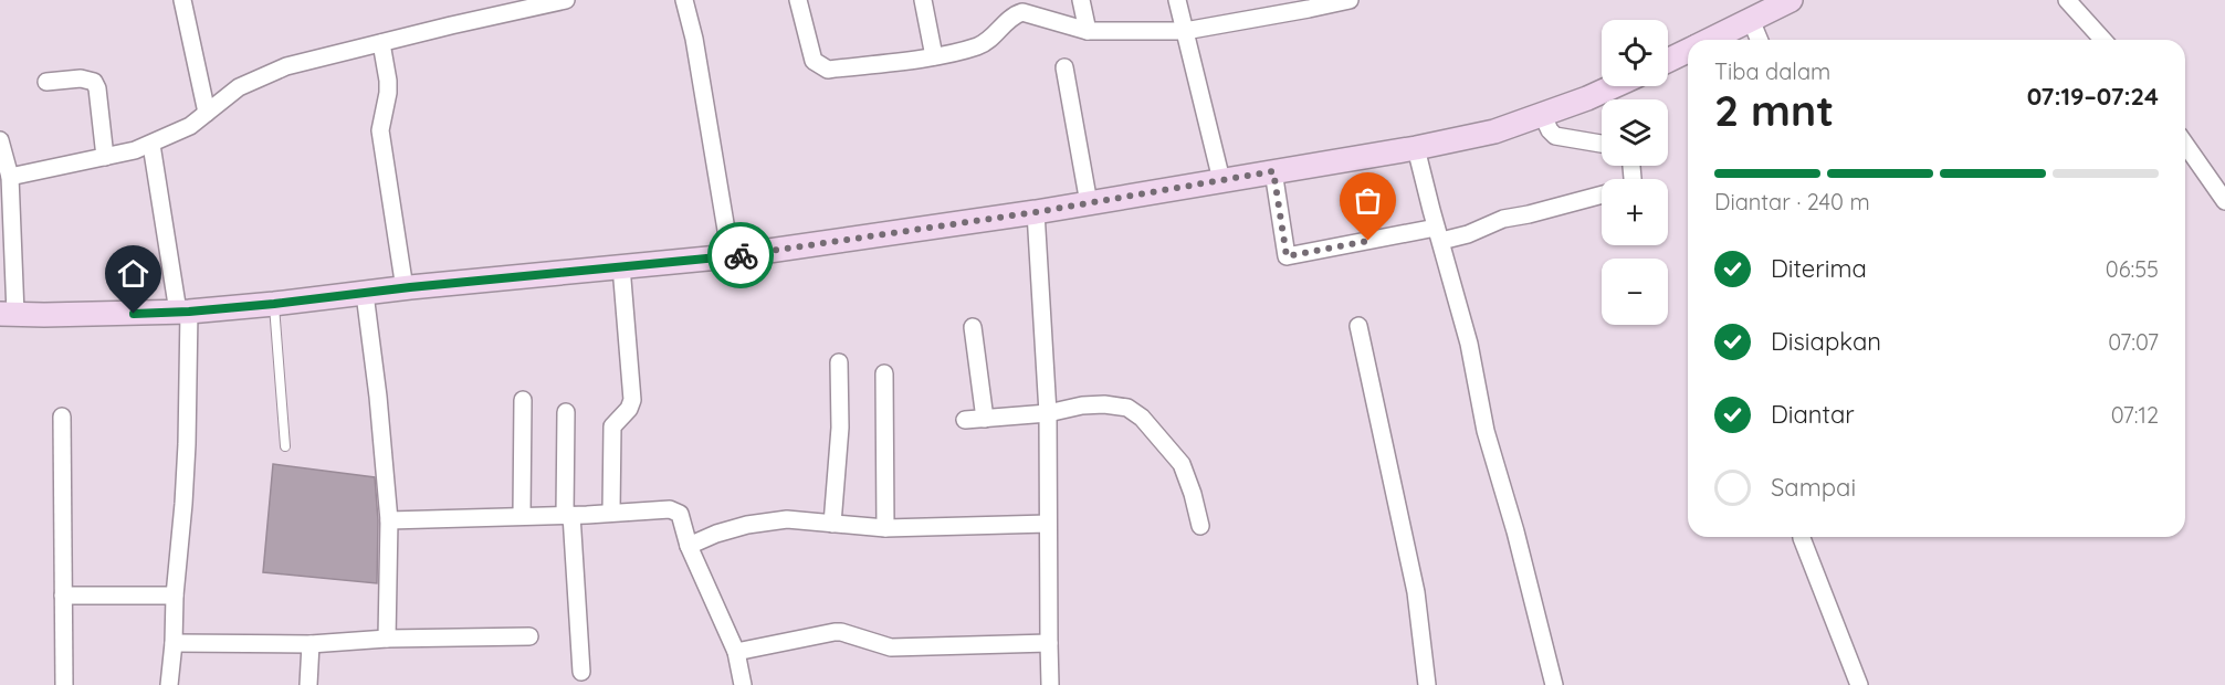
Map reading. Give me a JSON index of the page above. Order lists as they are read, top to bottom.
{
  "page": {
    "map_buttons": ["+", "−"],
    "heading": ["2 mnt", "Tiba dalam", "07:19–07:24"],
    "bar": "Diantar · 240 m",
    "list": [
      ["Diterima", "06:55"],
      ["Disiapkan", "07:07"],
      ["Diantar", "07:12"],
      "Sampai"
    ]
  }
}
